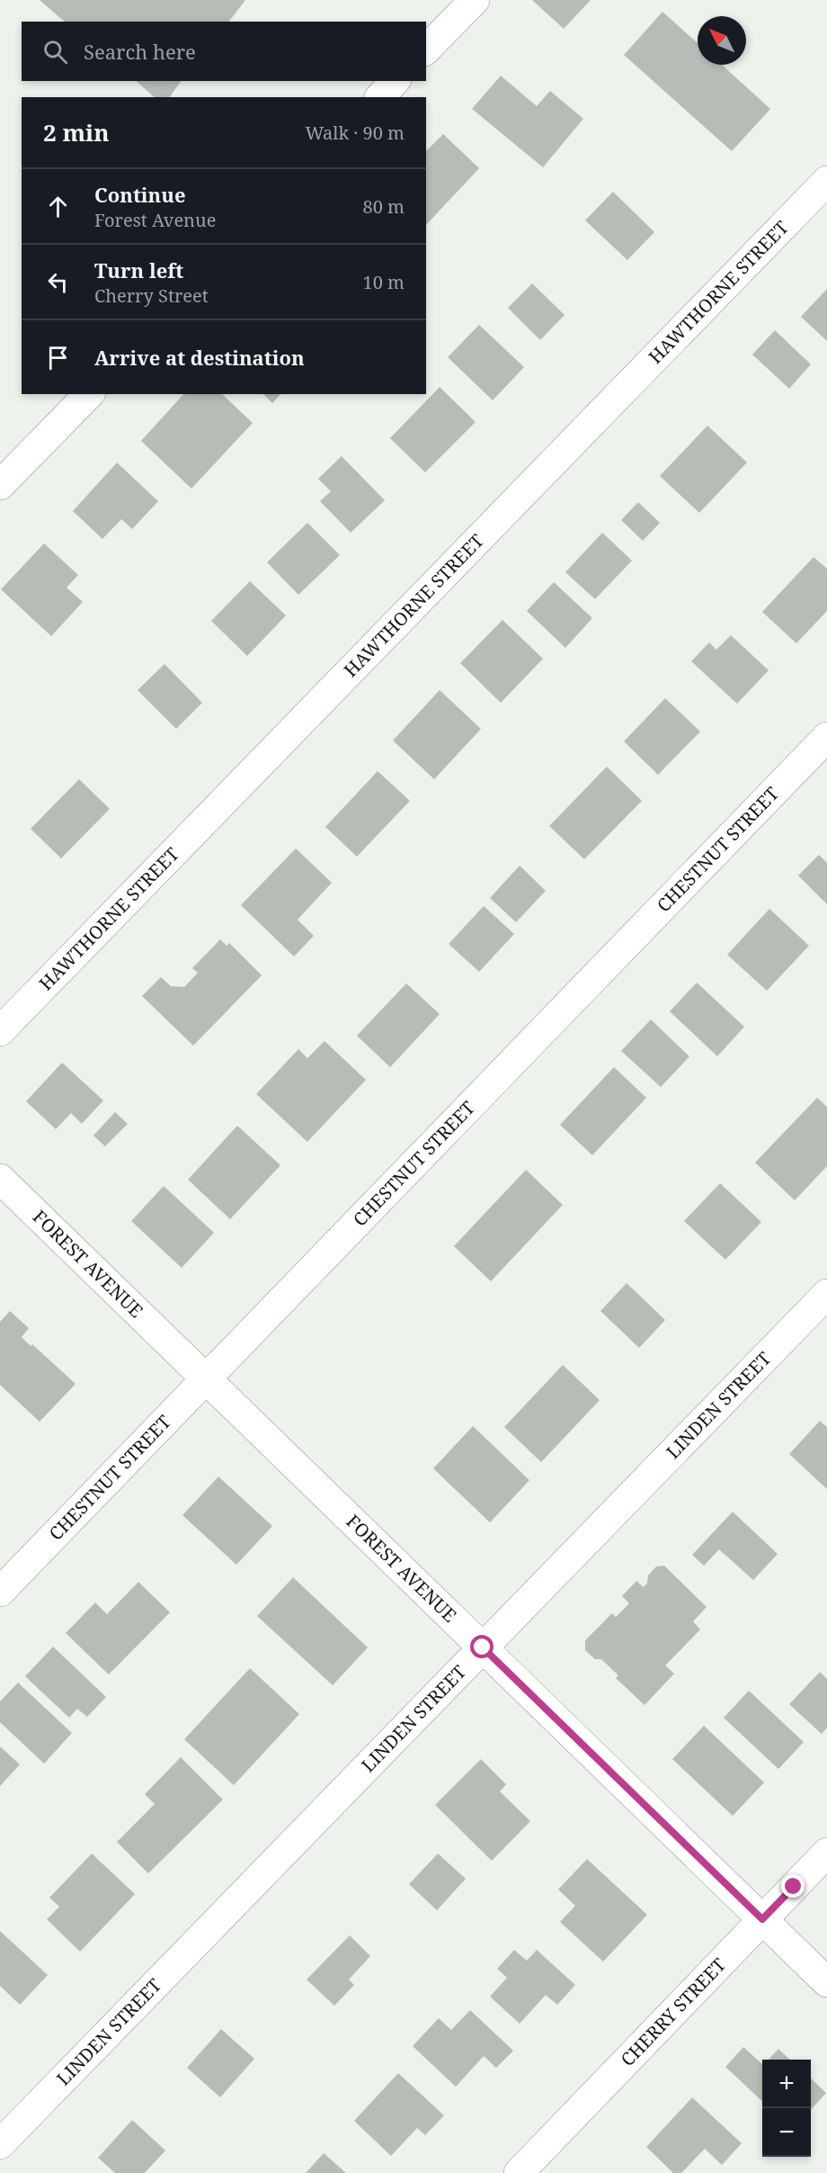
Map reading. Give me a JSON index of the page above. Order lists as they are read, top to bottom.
{
  "streets": {
    "street": [
      "HAWTHORNE STREET",
      "CHESTNUT STREET",
      "FOREST AVENUE",
      "LINDEN STREET",
      "CHERRY STREET"
    ]
  },
  "crossings": [
    ["CHESTNUT STREET", "FOREST AVENUE"],
    ["FOREST AVENUE", "LINDEN STREET"],
    ["FOREST AVENUE", "CHERRY STREET"]
  ],
  "north": "top left",
  "page": {
    "search": "Search here",
    "heading": ["2 min", "Walk · 90 m"],
    "list": [
      ["Continue", "Forest Avenue", "80 m"],
      ["Turn left", "Cherry Street", "10 m"],
      "Arrive at destination"
    ],
    "map_buttons": ["+", "−"]
  }
}
